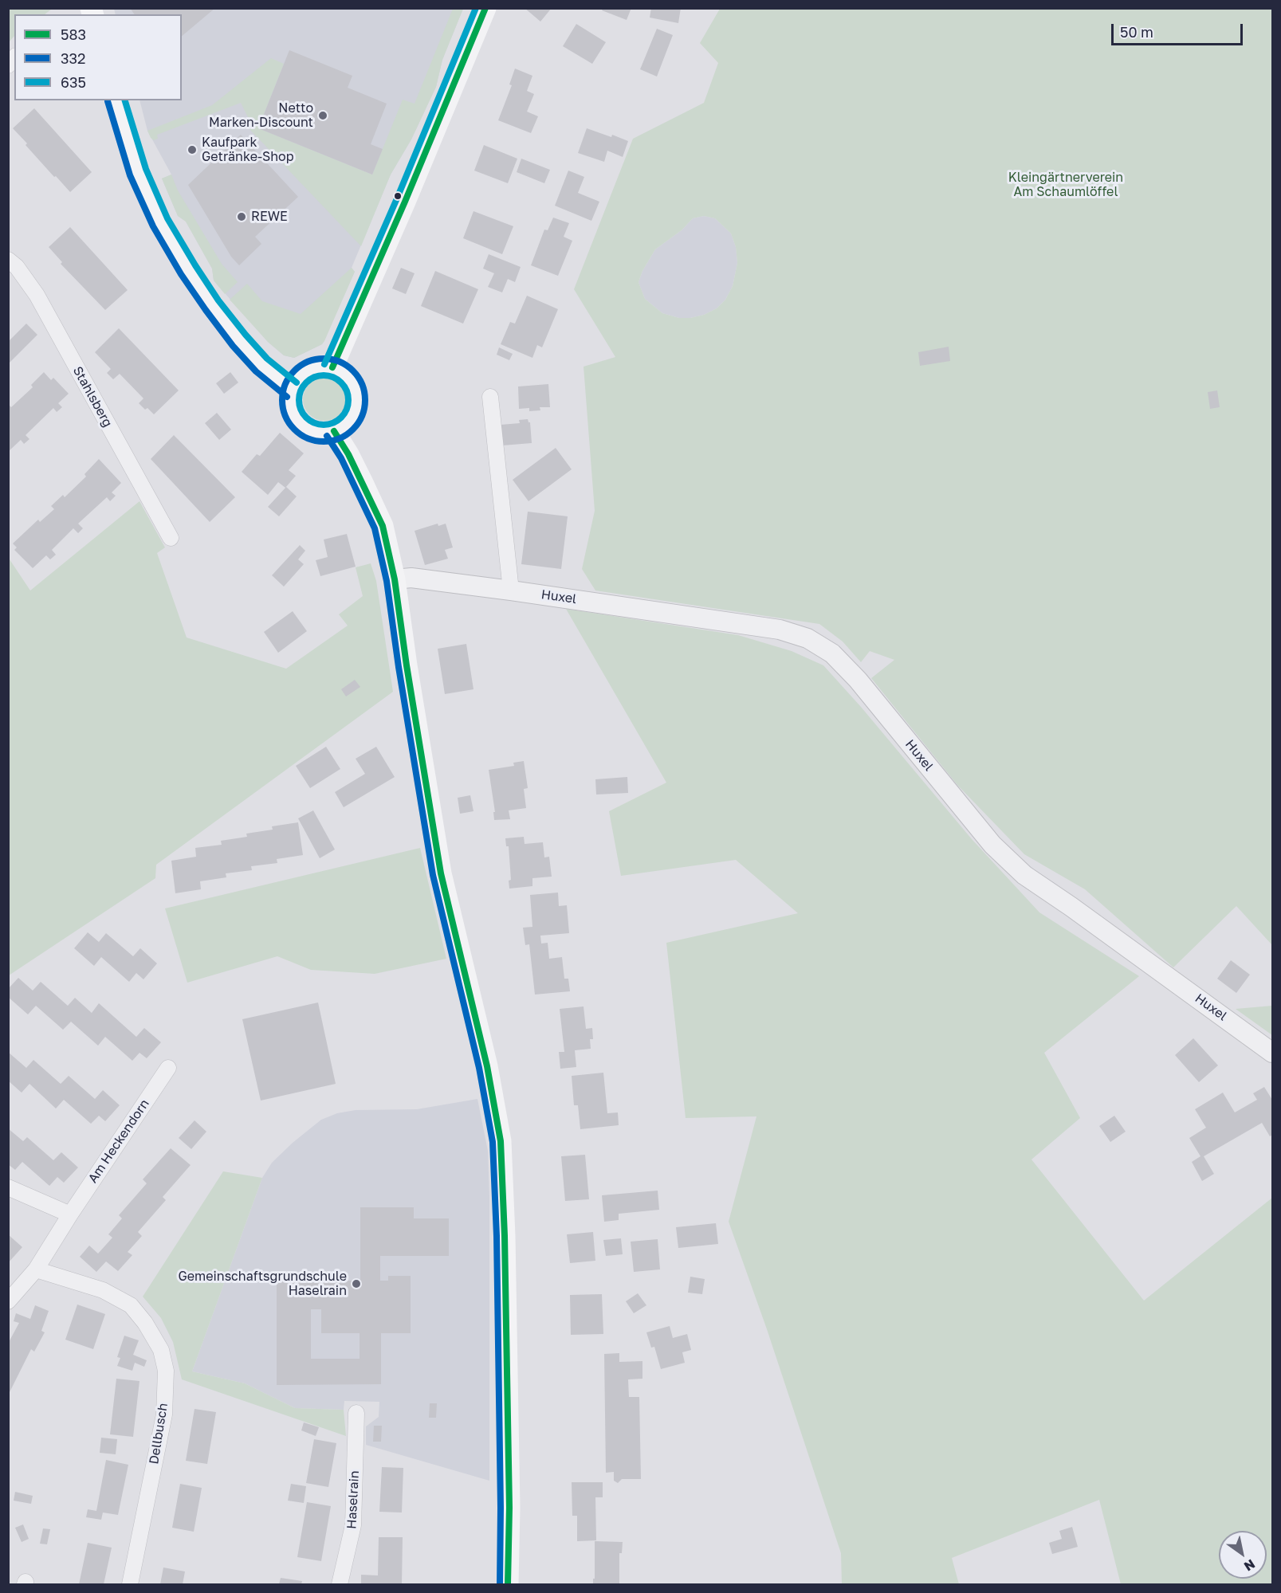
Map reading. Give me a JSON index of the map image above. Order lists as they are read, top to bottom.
{
  "streets": {
    "street": [
      "Stahlsberg",
      "Huxel",
      "Am Heckendorn",
      "Dellbusch",
      "Haselrain"
    ]
  },
  "crossings": [
    ["Am Heckendorn", "Dellbusch"]
  ],
  "parks": ["Kleingärtnerverein Am Schaumlöffel"],
  "places": [
    "Netto Marken-Discount",
    "Kaufpark Getränke-Shop",
    "REWE",
    "Gemeinschaftsgrundschule Haselrain"
  ],
  "lines": ["transit line 583", "transit line 635", "transit line 332"],
  "legend": ["583", "332", "635"],
  "scale_bar": "50 m",
  "north": "bottom right"
}
